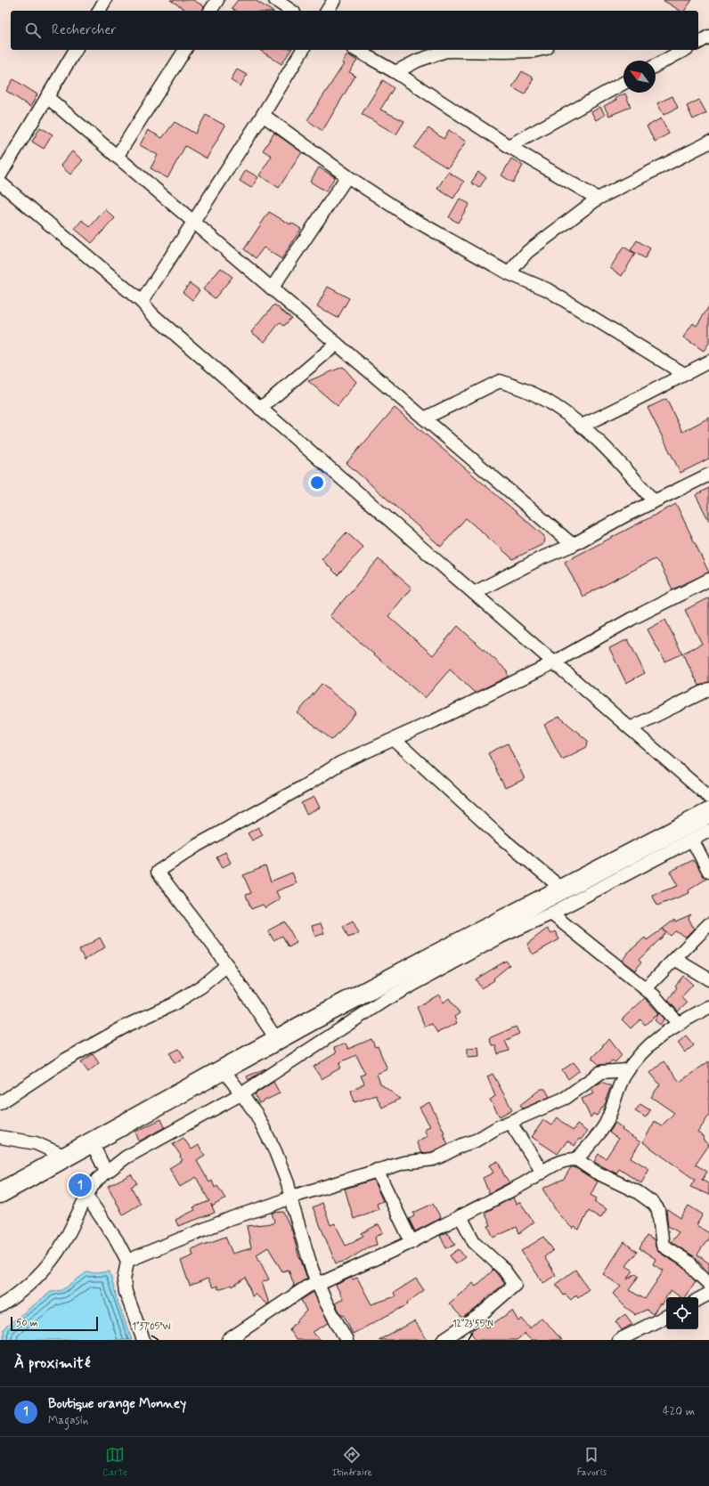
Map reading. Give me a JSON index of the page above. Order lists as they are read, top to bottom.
{
  "scale_bar": "50 m",
  "north": "top left",
  "page": {
    "search": "Rechercher",
    "pins": "1",
    "scale": "50 m",
    "heading": "À proximité",
    "list": [
      {
        "mark": "1",
        "name": "Boutique orange Monney",
        "note": "Magasin",
        "value": "420 m"
      }
    ],
    "nav": ["Carte", "Itinéraire", "Favoris"]
  },
  "coordinates": ["12°23'55\"N", "1°37'05\"W"]
}
